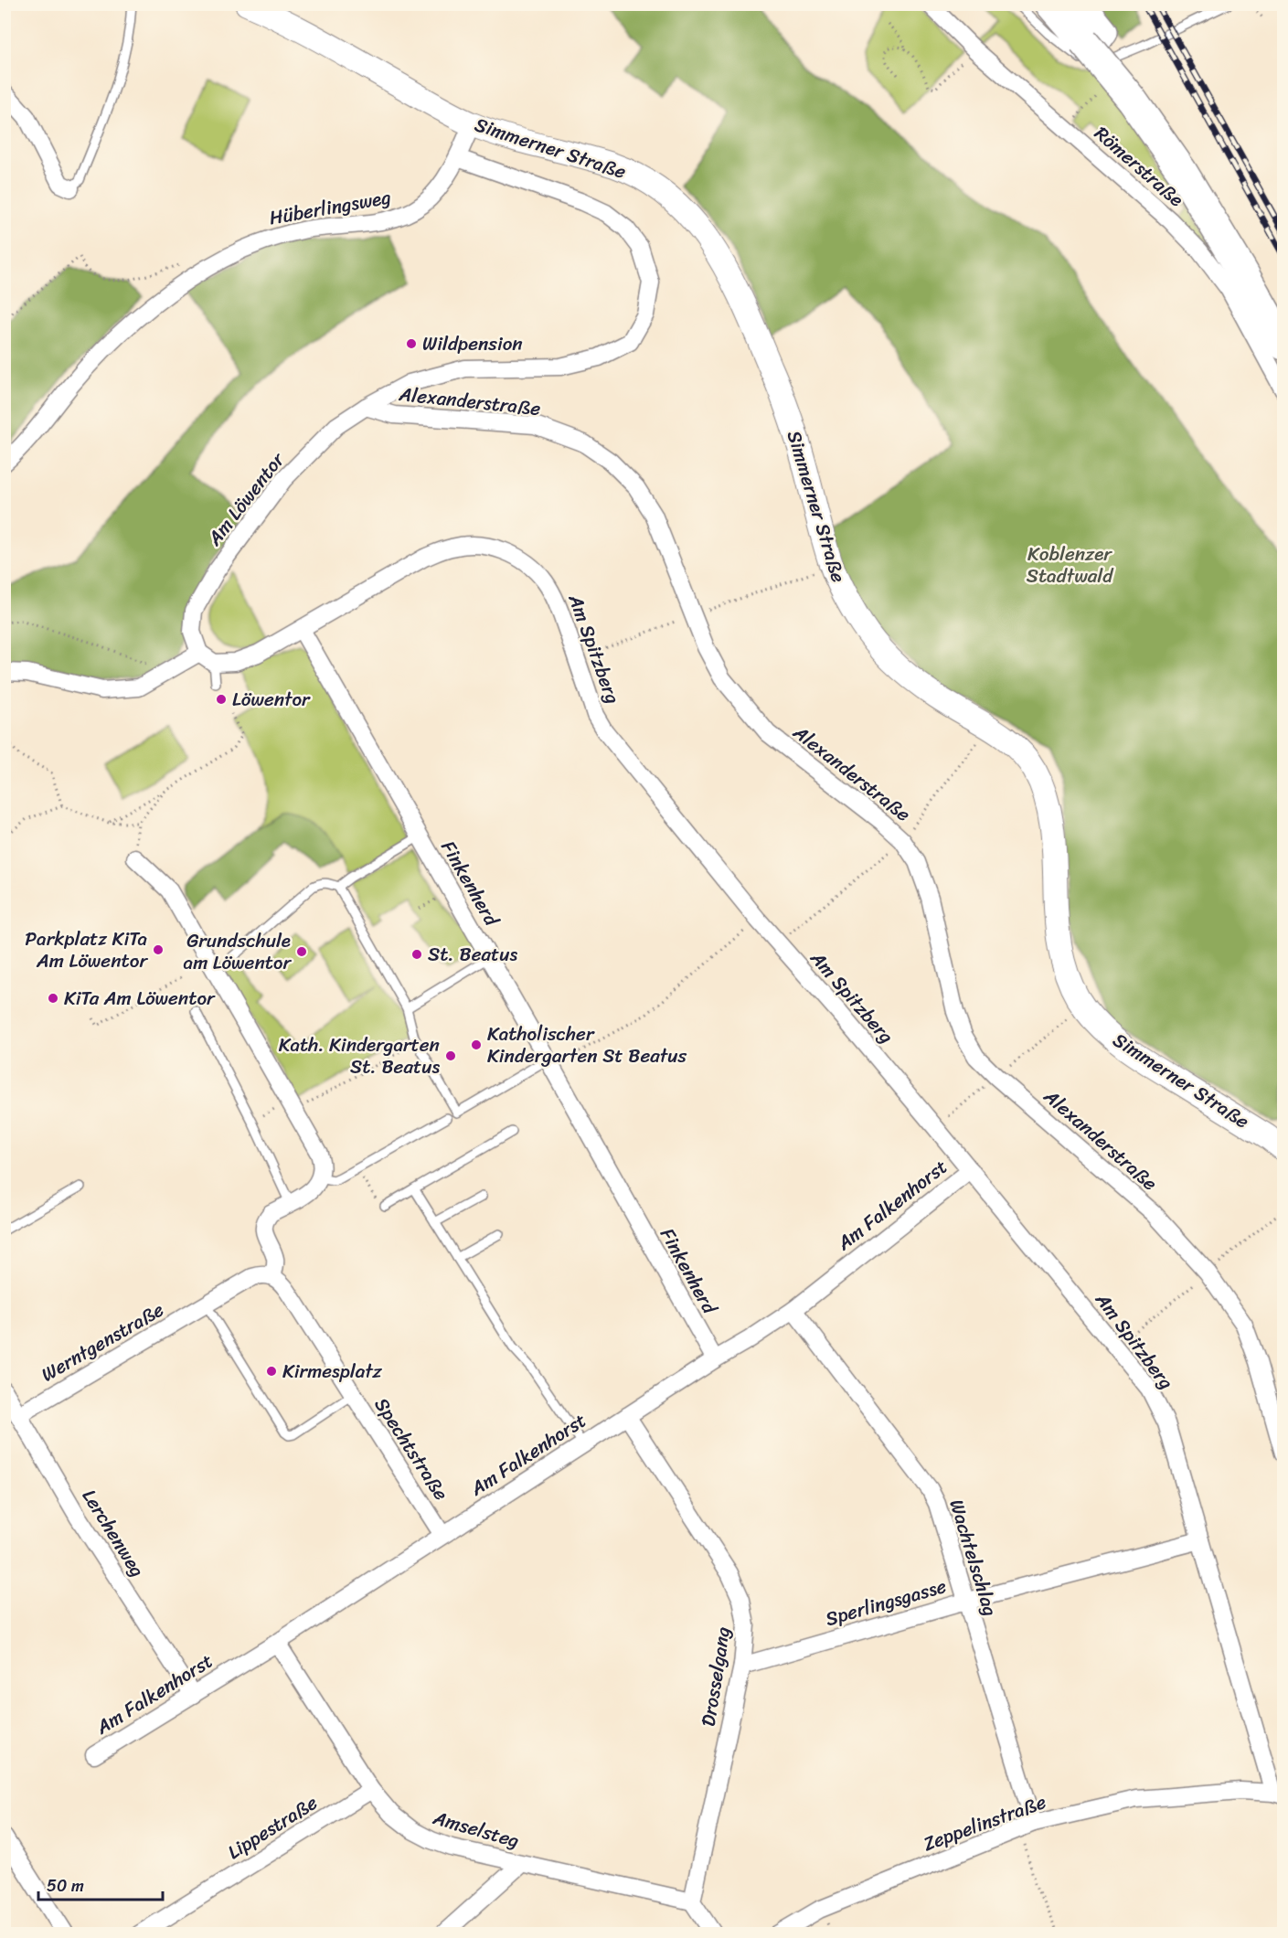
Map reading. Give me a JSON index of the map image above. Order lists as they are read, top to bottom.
{
  "streets": {
    "street": [
      "Simmerner Straße",
      "Römerstraße",
      "Hüberlingsweg",
      "Alexanderstraße",
      "Am Löwentor",
      "Am Spitzberg",
      "Finkenherd",
      "Am Falkenhorst",
      "Werntgenstraße",
      "Spechtstraße",
      "Lerchenweg",
      "Wachtelschlag",
      "Sperlingsgasse",
      "Drosselgang",
      "Zeppelinstraße",
      "Lippestraße",
      "Amselsteg"
    ]
  },
  "crossings": [
    ["Simmerner Straße", "Hüberlingsweg"],
    ["Hüberlingsweg", "Am Löwentor"],
    ["Alexanderstraße", "Am Löwentor"],
    ["Am Spitzberg", "Finkenherd"],
    ["Am Spitzberg", "Am Falkenhorst"],
    ["Am Spitzberg", "Sperlingsgasse"],
    ["Am Spitzberg", "Zeppelinstraße"],
    ["Finkenherd", "Am Falkenhorst"],
    ["Am Falkenhorst", "Spechtstraße"],
    ["Am Falkenhorst", "Lerchenweg"],
    ["Am Falkenhorst", "Wachtelschlag"],
    ["Am Falkenhorst", "Drosselgang"],
    ["Am Falkenhorst", "Amselsteg"],
    ["Werntgenstraße", "Lerchenweg"],
    ["Wachtelschlag", "Sperlingsgasse"],
    ["Wachtelschlag", "Zeppelinstraße"],
    ["Sperlingsgasse", "Drosselgang"],
    ["Drosselgang", "Amselsteg"],
    ["Lippestraße", "Amselsteg"]
  ],
  "parks": ["Koblenzer Stadtwald"],
  "places": [
    "Wildpension",
    "Löwentor",
    "Parkplatz KiTa Am Löwentor",
    "Grundschule am Löwentor",
    "St. Beatus",
    "KiTa Am Löwentor",
    "Katholischer Kindergarten St Beatus",
    "Kath. Kindergarten St. Beatus",
    "Kirmesplatz"
  ],
  "scale_bar": "50 m"
}
